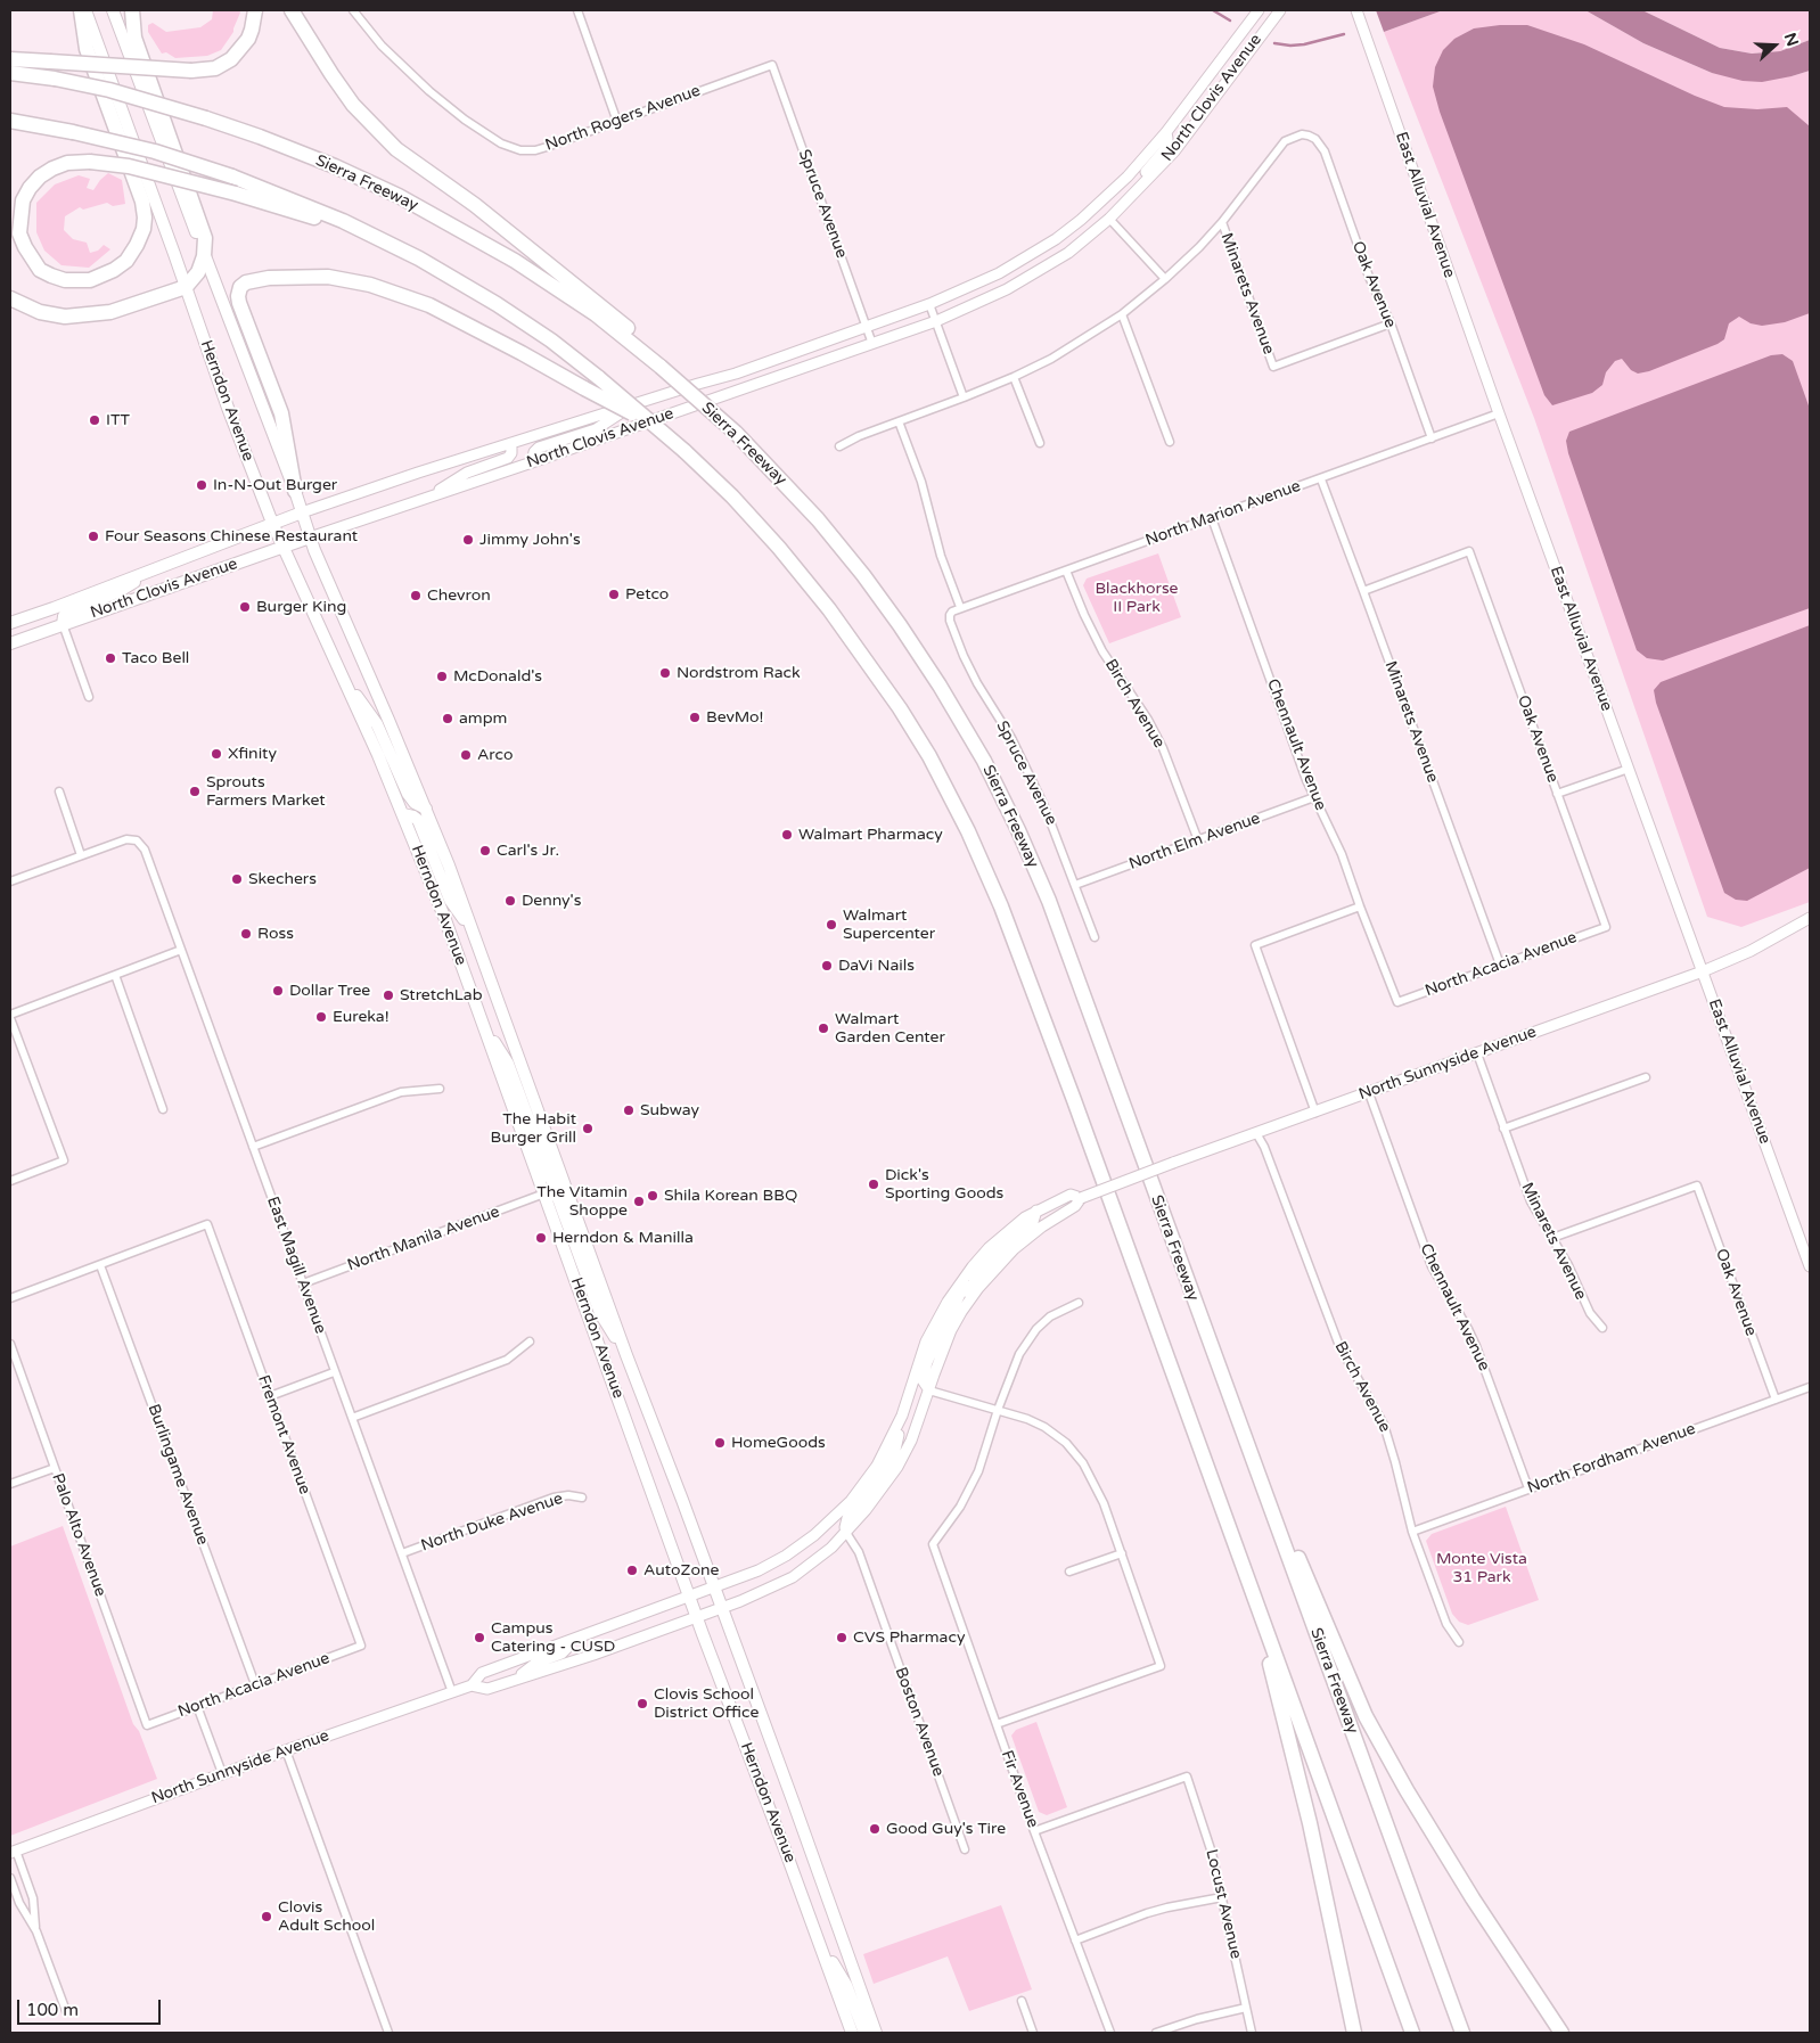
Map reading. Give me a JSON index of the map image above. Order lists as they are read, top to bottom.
{
  "streets": {
    "highway": ["Sierra Freeway"],
    "main road": [
      "North Clovis Avenue",
      "East Alluvial Avenue",
      "Herndon Avenue",
      "North Sunnyside Avenue"
    ],
    "street": [
      "North Rogers Avenue",
      "Spruce Avenue",
      "Oak Avenue",
      "Minarets Avenue",
      "North Marion Avenue",
      "Birch Avenue",
      "Chennault Avenue",
      "North Elm Avenue",
      "North Acacia Avenue",
      "North Manila Avenue",
      "East Magill Avenue",
      "Fremont Avenue",
      "North Fordham Avenue",
      "Burlingame Avenue",
      "North Duke Avenue",
      "Palo Alto Avenue",
      "Boston Avenue",
      "Fir Avenue",
      "Locust Avenue"
    ]
  },
  "crossings": [
    ["North Clovis Avenue", "Spruce Avenue"],
    ["North Clovis Avenue", "Herndon Avenue"],
    ["North Rogers Avenue", "Spruce Avenue"],
    ["Spruce Avenue", "North Marion Avenue"],
    ["Spruce Avenue", "North Elm Avenue"],
    ["East Alluvial Avenue", "North Marion Avenue"],
    ["East Alluvial Avenue", "North Sunnyside Avenue"],
    ["Oak Avenue", "Minarets Avenue"],
    ["Oak Avenue", "North Marion Avenue"],
    ["Oak Avenue", "North Acacia Avenue"],
    ["Oak Avenue", "North Fordham Avenue"],
    ["Minarets Avenue", "North Marion Avenue"],
    ["Minarets Avenue", "North Acacia Avenue"],
    ["Minarets Avenue", "North Sunnyside Avenue"],
    ["Herndon Avenue", "North Sunnyside Avenue"],
    ["Herndon Avenue", "North Manila Avenue"],
    ["North Marion Avenue", "Birch Avenue"],
    ["North Marion Avenue", "Chennault Avenue"],
    ["Birch Avenue", "North Elm Avenue"],
    ["Birch Avenue", "North Sunnyside Avenue"],
    ["Birch Avenue", "North Fordham Avenue"],
    ["Chennault Avenue", "North Elm Avenue"],
    ["Chennault Avenue", "North Acacia Avenue"],
    ["Chennault Avenue", "North Sunnyside Avenue"],
    ["Chennault Avenue", "North Fordham Avenue"],
    ["North Acacia Avenue", "Fremont Avenue"],
    ["North Acacia Avenue", "Burlingame Avenue"],
    ["North Acacia Avenue", "Palo Alto Avenue"],
    ["North Sunnyside Avenue", "East Magill Avenue"],
    ["North Sunnyside Avenue", "Boston Avenue"],
    ["North Manila Avenue", "East Magill Avenue"],
    ["East Magill Avenue", "North Duke Avenue"],
    ["Fremont Avenue", "Burlingame Avenue"],
    ["Fir Avenue", "Locust Avenue"]
  ],
  "parks": ["Blackhorse II Park", "Monte Vista 31 Park"],
  "places": [
    "ITT",
    "In-N-Out Burger",
    "Four Seasons Chinese Restaurant",
    "Jimmy John's",
    "Petco",
    "Chevron",
    "Burger King",
    "Taco Bell",
    "Nordstrom Rack",
    "McDonald's",
    "BevMo!",
    "ampm",
    "Xfinity",
    "Arco",
    "Sprouts Farmers Market",
    "Walmart Pharmacy",
    "Carl's Jr.",
    "Skechers",
    "Denny's",
    "Walmart Supercenter",
    "Ross",
    "DaVi Nails",
    "Dollar Tree",
    "StretchLab",
    "Eureka!",
    "Walmart Garden Center",
    "Subway",
    "The Habit Burger Grill",
    "Dick's Sporting Goods",
    "Shila Korean BBQ",
    "The Vitamin Shoppe",
    "Herndon & Manilla",
    "HomeGoods",
    "AutoZone",
    "Campus Catering - CUSD",
    "CVS Pharmacy",
    "Clovis School District Office",
    "Good Guy's Tire",
    "Clovis Adult School"
  ],
  "scale_bar": "100 m",
  "north": "right"
}
